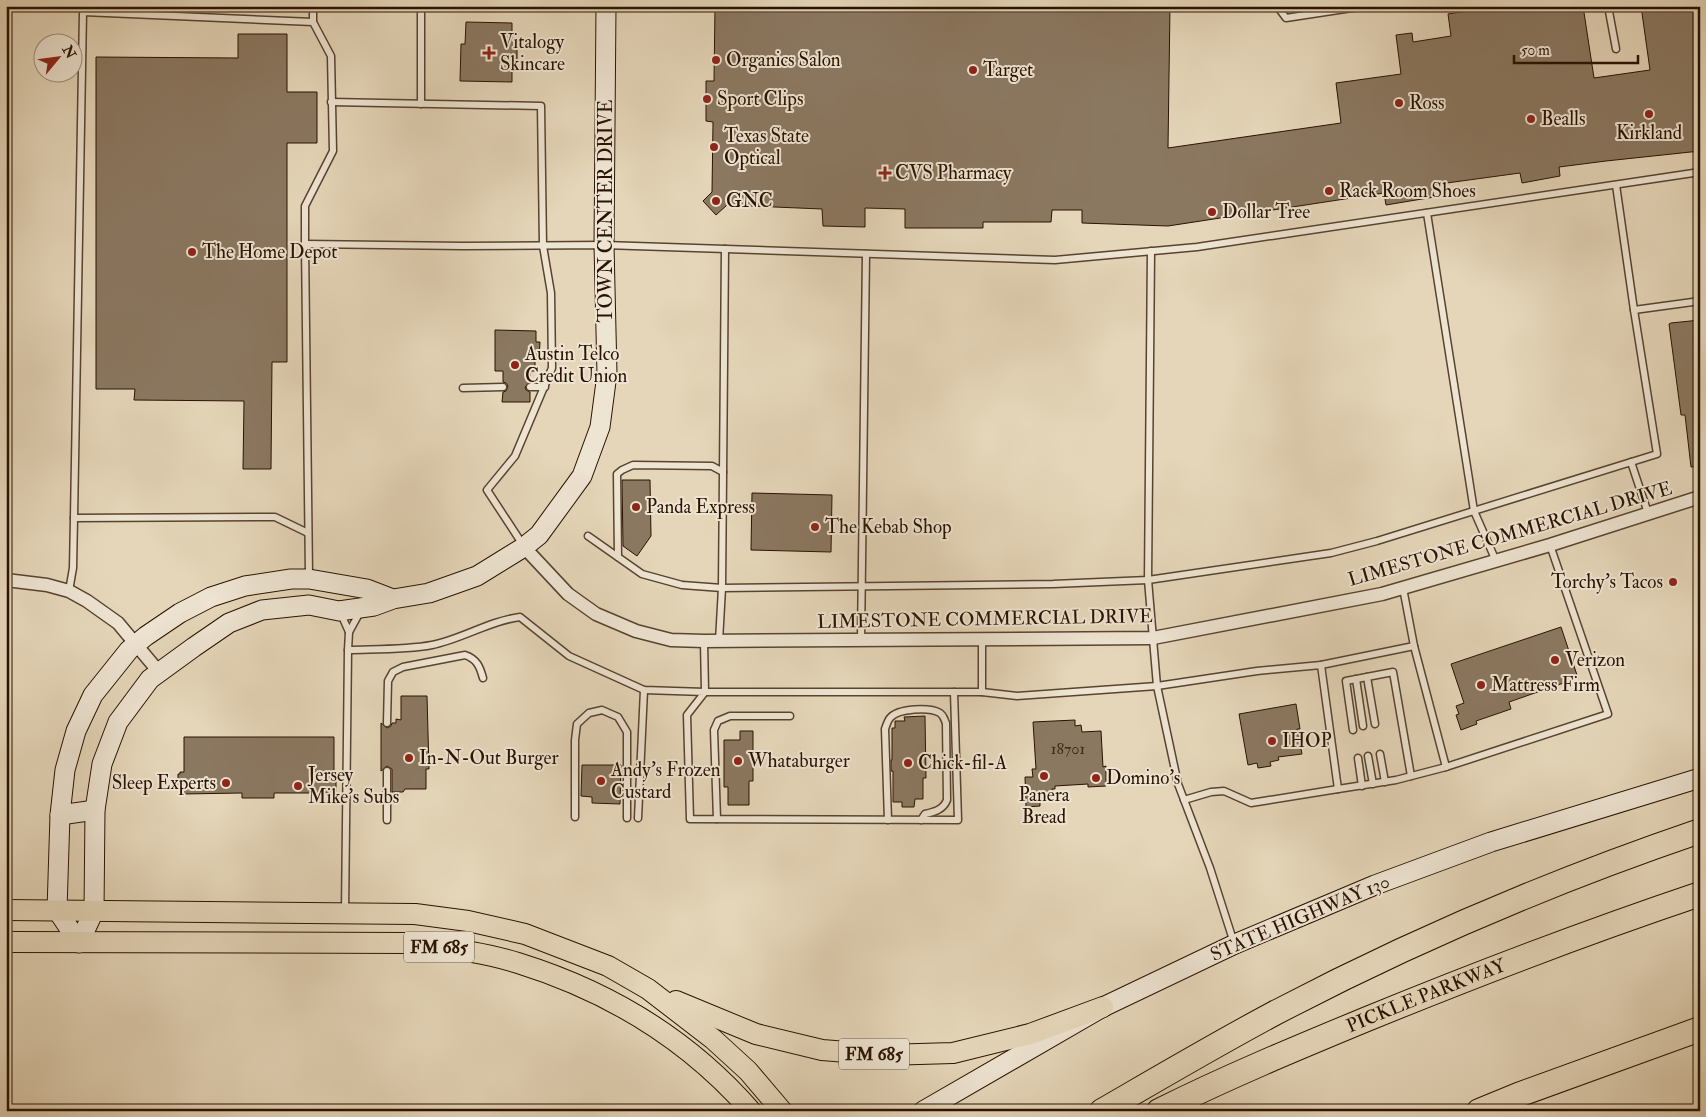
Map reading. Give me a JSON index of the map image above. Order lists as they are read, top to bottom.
{
  "streets": {
    "highway": ["PICKLE PARKWAY"],
    "main road": ["FM 685"],
    "street": ["TOWN CENTER DRIVE", "LIMESTONE COMMERCIAL DRIVE", "STATE HIGHWAY 130"]
  },
  "crossings": [
    ["TOWN CENTER DRIVE", "LIMESTONE COMMERCIAL DRIVE"],
    ["TOWN CENTER DRIVE", "FM 685"],
    ["STATE HIGHWAY 130", "FM 685"]
  ],
  "places": {
    "health": ["Vitalogy Skincare", "CVS Pharmacy"],
    "other": [
      "Organics Salon",
      "Target",
      "Sport Clips",
      "Ross",
      "Kirkland",
      "Bealls",
      "Texas State Optical",
      "Rack Room Shoes",
      "GNC",
      "Dollar Tree",
      "The Home Depot",
      "Austin Telco Credit Union",
      "Panda Express",
      "The Kebab Shop",
      "Torchy's Tacos",
      "Verizon",
      "Mattress Firm",
      "IHOP",
      "In-N-Out Burger",
      "Whataburger",
      "Chick-fil-A",
      "Panera Bread",
      "Domino's",
      "Andy's Frozen Custard",
      "Sleep Experts",
      "Jersey Mike's Subs"
    ]
  },
  "house_numbers": ["18701"],
  "scale_bar": "50 m",
  "north": "top right"
}
